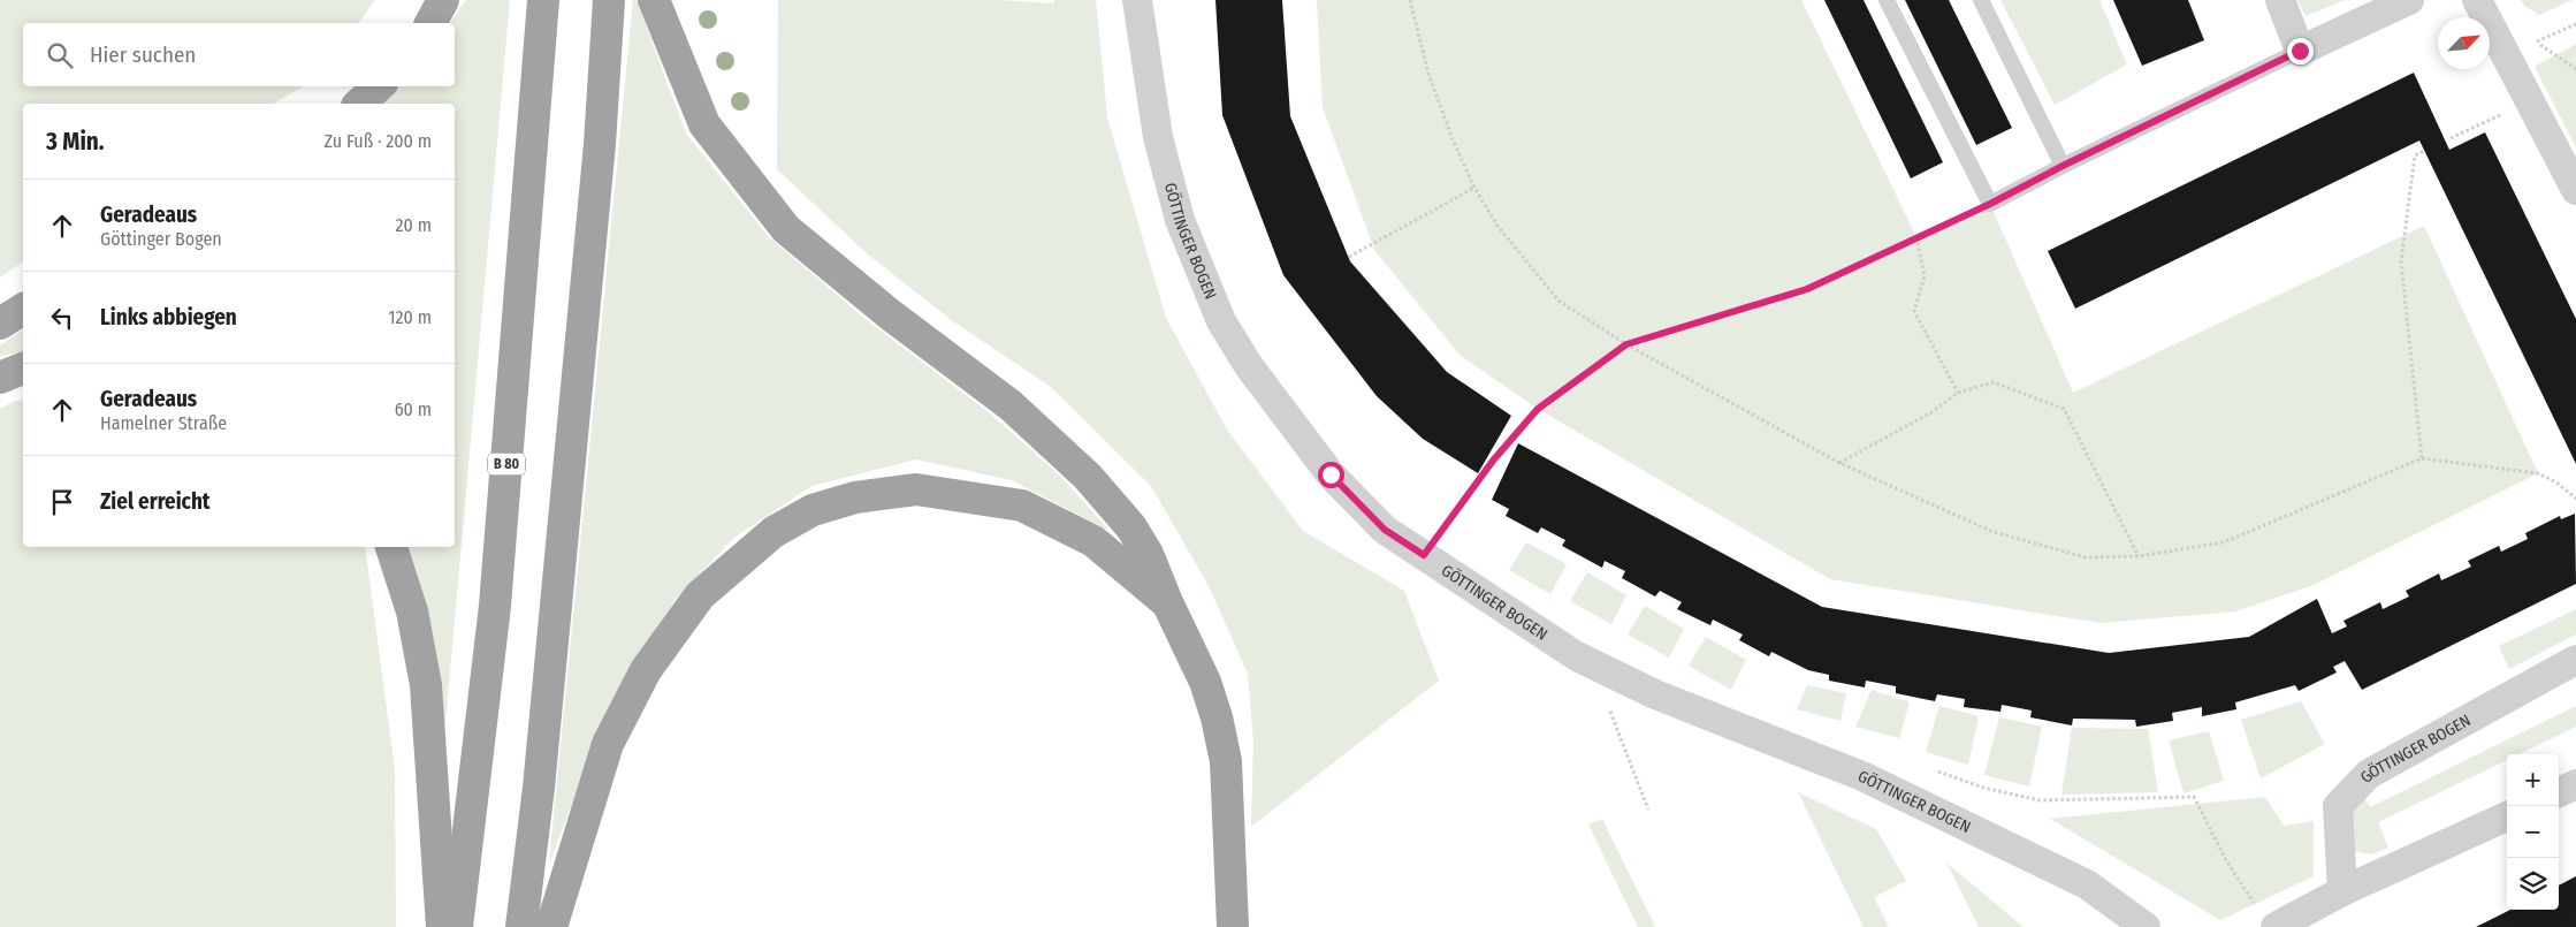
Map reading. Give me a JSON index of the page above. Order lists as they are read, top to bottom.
{
  "streets": {
    "highway": ["B 80"],
    "street": ["GÖTTINGER BOGEN"]
  },
  "north": "top right",
  "page": {
    "search": "Hier suchen",
    "heading": ["3 Min.", "Zu Fuß · 200 m"],
    "list": [
      ["Geradeaus", "Göttinger Bogen", "20 m"],
      ["Links abbiegen", "120 m"],
      ["Geradeaus", "Hamelner Straße", "60 m"],
      "Ziel erreicht"
    ],
    "map_buttons": ["+", "−"]
  }
}
